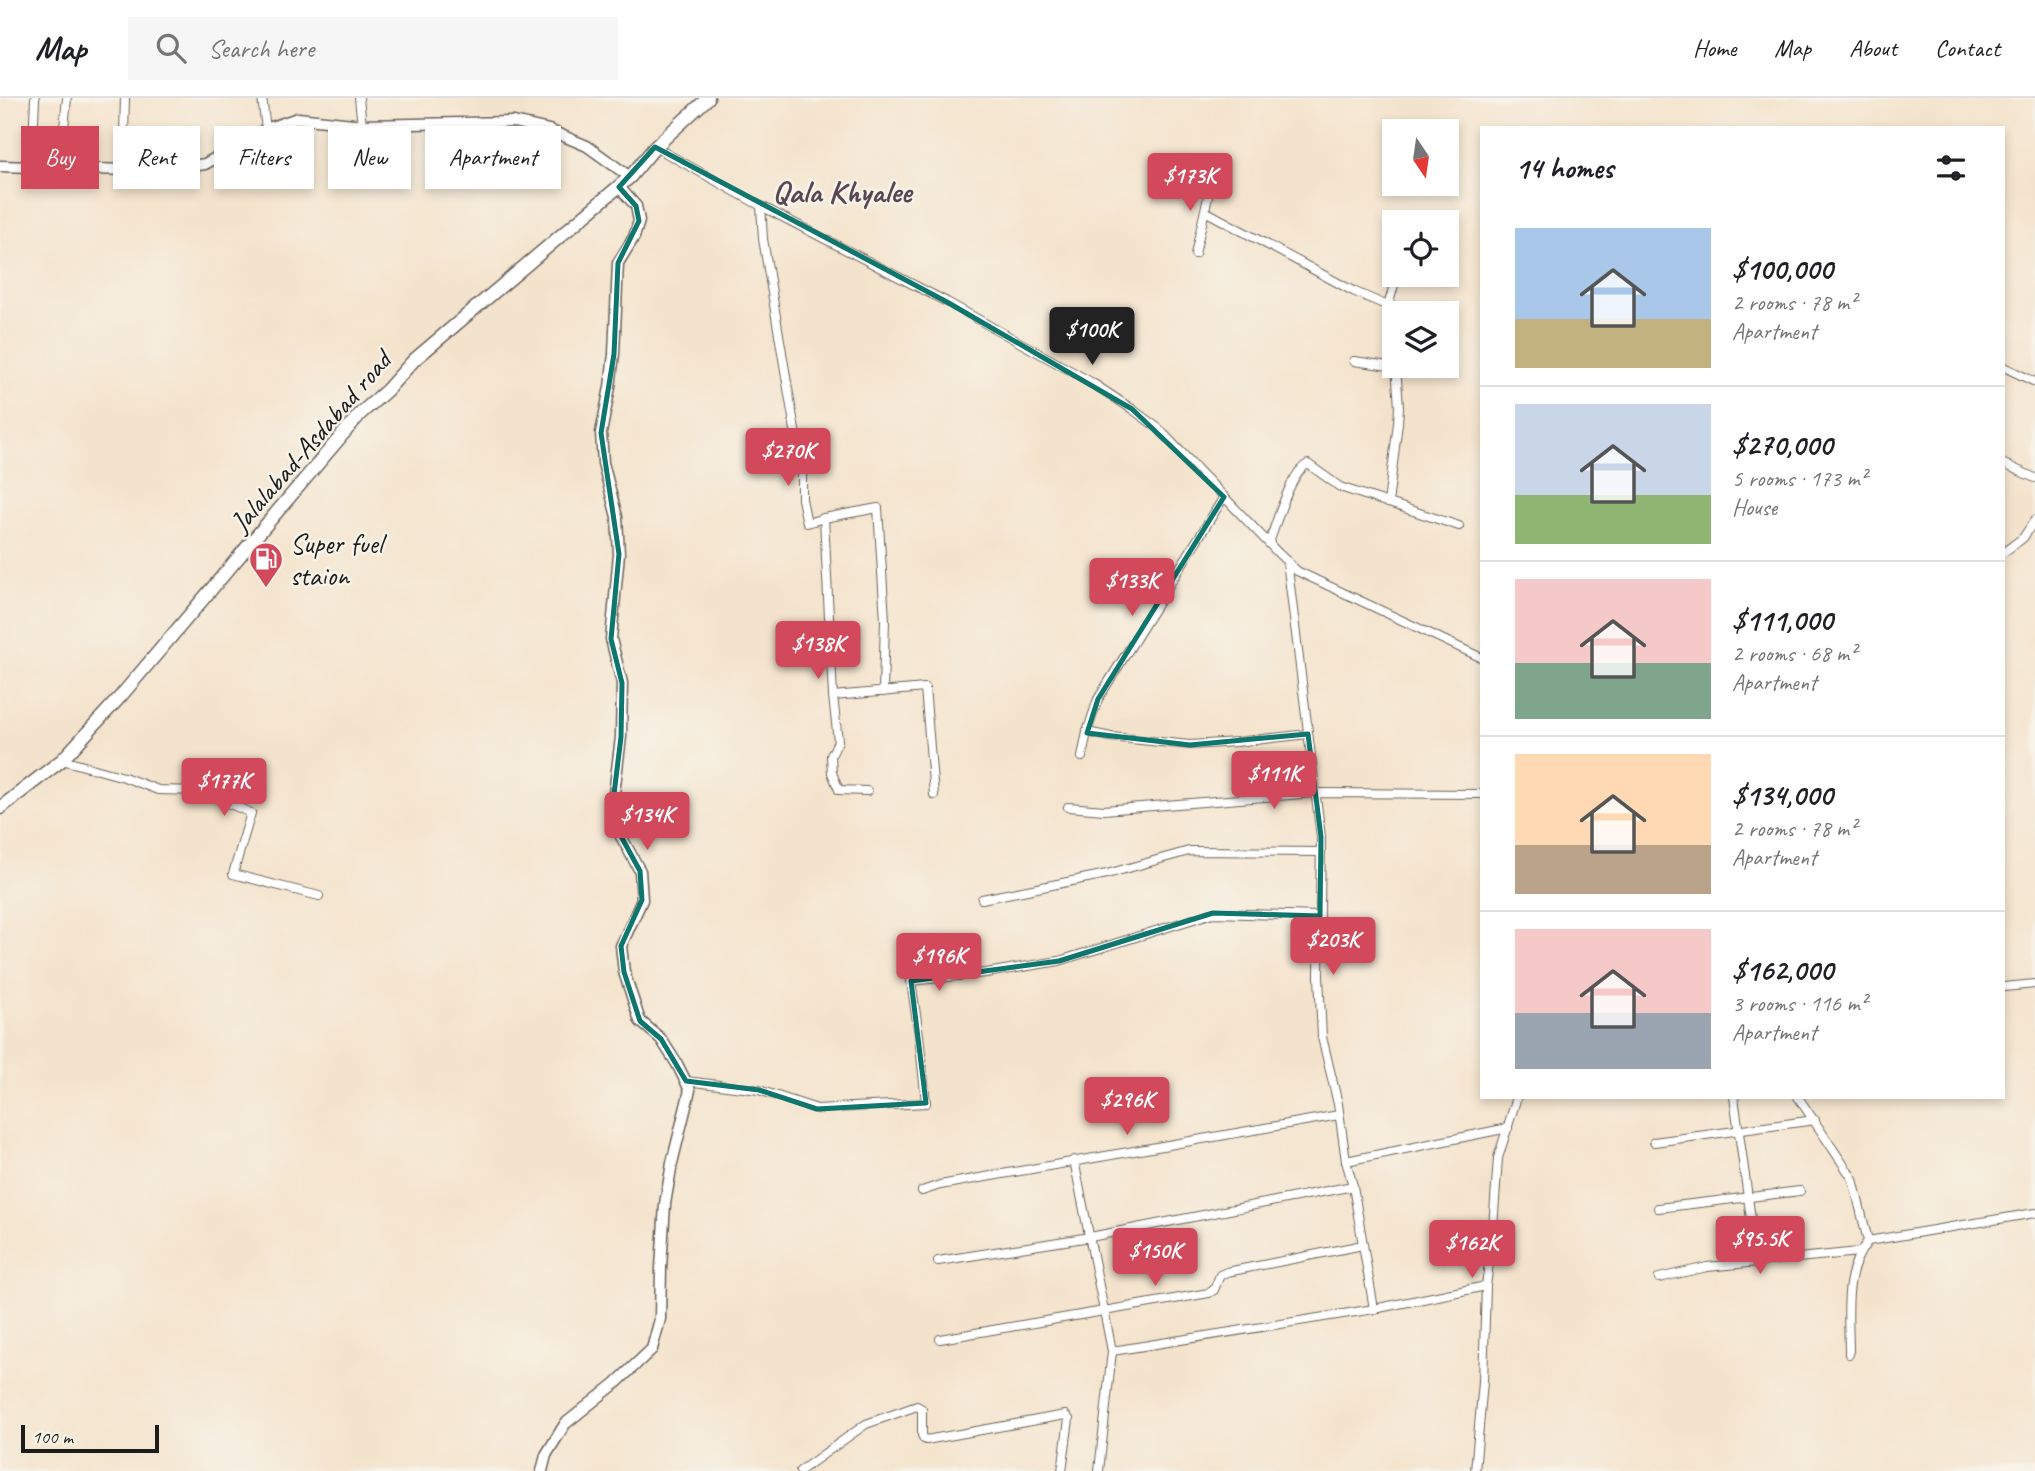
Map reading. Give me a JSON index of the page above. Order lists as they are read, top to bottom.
{
  "streets": {
    "main road": ["Jalalabad-Asdabad road"]
  },
  "districts": ["Qala Khyalee"],
  "places": {
    "fuel station": ["Super fuel staion"]
  },
  "scale_bar": "100 m",
  "north": "bottom",
  "page": {
    "header": "Map",
    "search": "Search here",
    "nav": [
      "Home",
      "Map",
      "About",
      "Contact"
    ],
    "chip": [
      "Buy",
      "Rent",
      "Filters",
      "New",
      "Apartment"
    ],
    "heading": "14 homes",
    "price": [
      "$173K",
      "$100K",
      "$270K",
      "$133K",
      "$138K",
      "$111K",
      "$177K",
      "$134K",
      "$203K",
      "$196K",
      "$296K",
      "$95.5K",
      "$162K",
      "$150K"
    ],
    "list": [
      {
        "name": "$100,000",
        "note": "2 rooms · 78 m² · Apartment"
      },
      {
        "name": "$270,000",
        "note": "5 rooms · 173 m² · House"
      },
      {
        "name": "$111,000",
        "note": "2 rooms · 68 m² · Apartment"
      },
      {
        "name": "$134,000",
        "note": "2 rooms · 78 m² · Apartment"
      },
      {
        "name": "$162,000",
        "note": "3 rooms · 116 m² · Apartment"
      }
    ],
    "scale": "100 m"
  }
}
